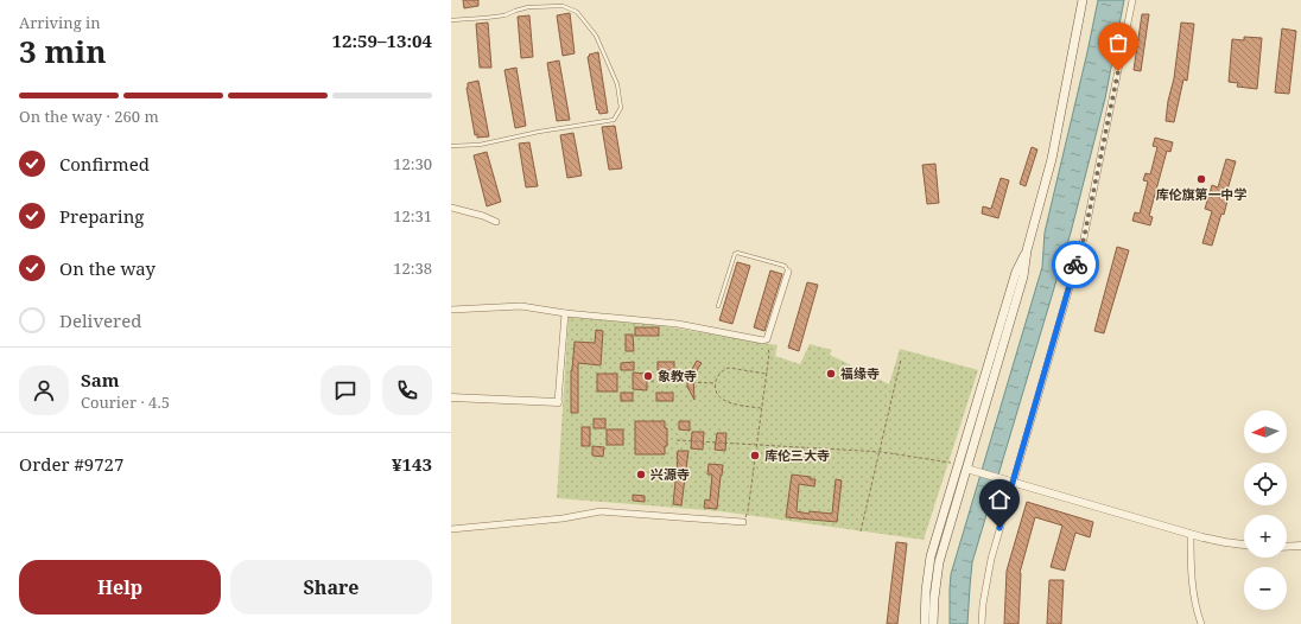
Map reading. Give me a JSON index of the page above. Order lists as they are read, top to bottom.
{
  "places": [
    "库伦旗第一中学",
    "福缘寺",
    "象教寺",
    "库伦三大寺",
    "兴源寺"
  ],
  "north": "left",
  "page": {
    "heading": ["3 min", "Arriving in", "12:59–13:04"],
    "panel": [
      "Sam",
      "Courier · 4.5",
      "Order #9727",
      "¥143"
    ],
    "bar": "On the way · 260 m",
    "list": [
      ["Confirmed", "12:30"],
      ["Preparing", "12:31"],
      ["On the way", "12:38"],
      "Delivered"
    ],
    "map_buttons": ["+", "−"],
    "buttons": ["Help", "Share"]
  }
}
